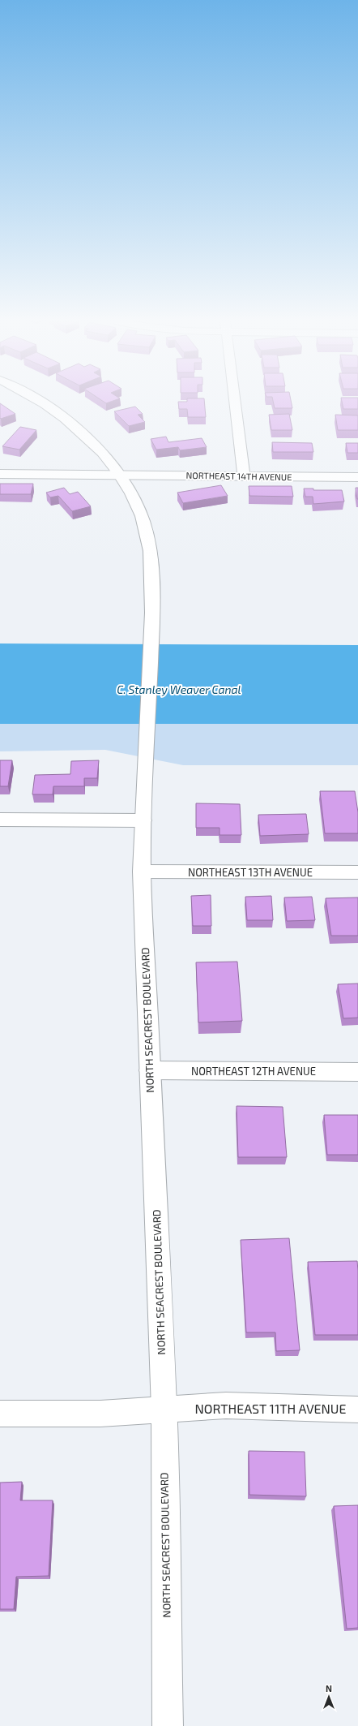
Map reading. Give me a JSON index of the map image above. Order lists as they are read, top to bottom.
{
  "streets": {
    "street": [
      "NORTHEAST 14TH AVENUE",
      "NORTHEAST 13TH AVENUE",
      "NORTH SEACREST BOULEVARD",
      "NORTHEAST 12TH AVENUE",
      "NORTHEAST 11TH AVENUE"
    ]
  },
  "crossings": [
    ["NORTHEAST 14TH AVENUE", "NORTH SEACREST BOULEVARD"],
    ["NORTHEAST 13TH AVENUE", "NORTH SEACREST BOULEVARD"],
    ["NORTH SEACREST BOULEVARD", "NORTHEAST 12TH AVENUE"],
    ["NORTH SEACREST BOULEVARD", "NORTHEAST 11TH AVENUE"]
  ],
  "water": ["C. Stanley Weaver Canal"],
  "north": "top"
}
